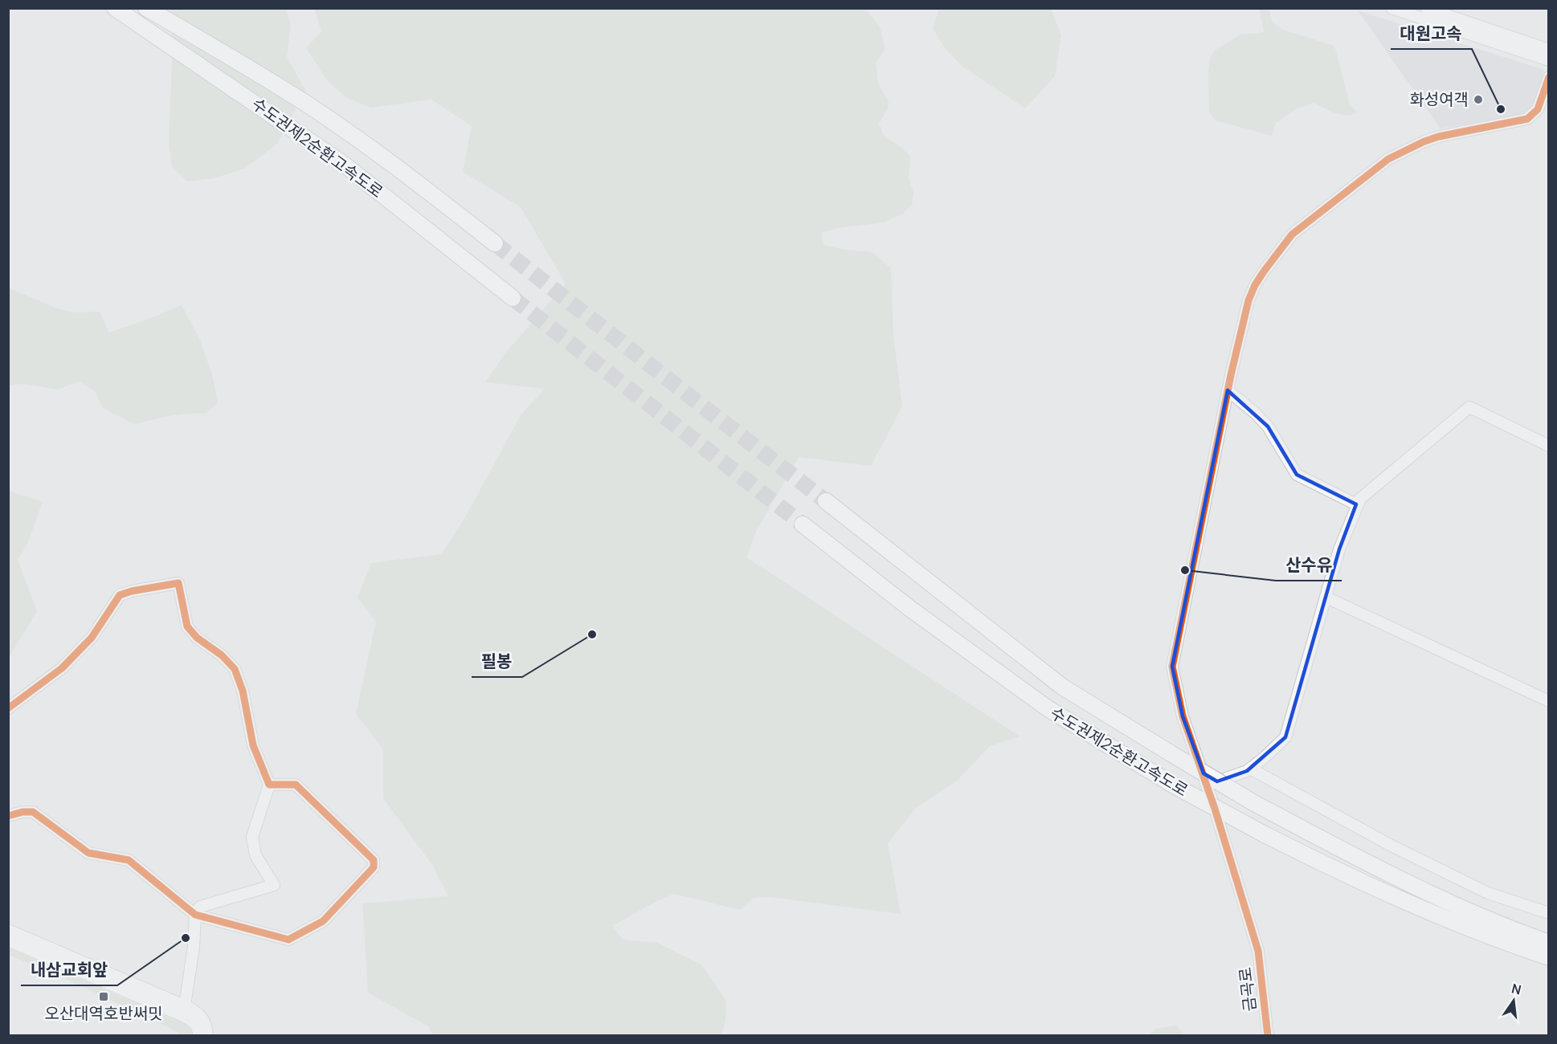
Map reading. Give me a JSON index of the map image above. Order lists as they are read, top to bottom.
{
  "streets": {
    "highway": ["수도권제2순환고속도로"],
    "street": ["금곡로"]
  },
  "places": {
    "other": [
      "화성여객",
      "대원고속",
      "산수유",
      "필봉",
      "내삼교회앞"
    ],
    "transit": ["오산대역호반써밋"]
  },
  "north": "top"
}
